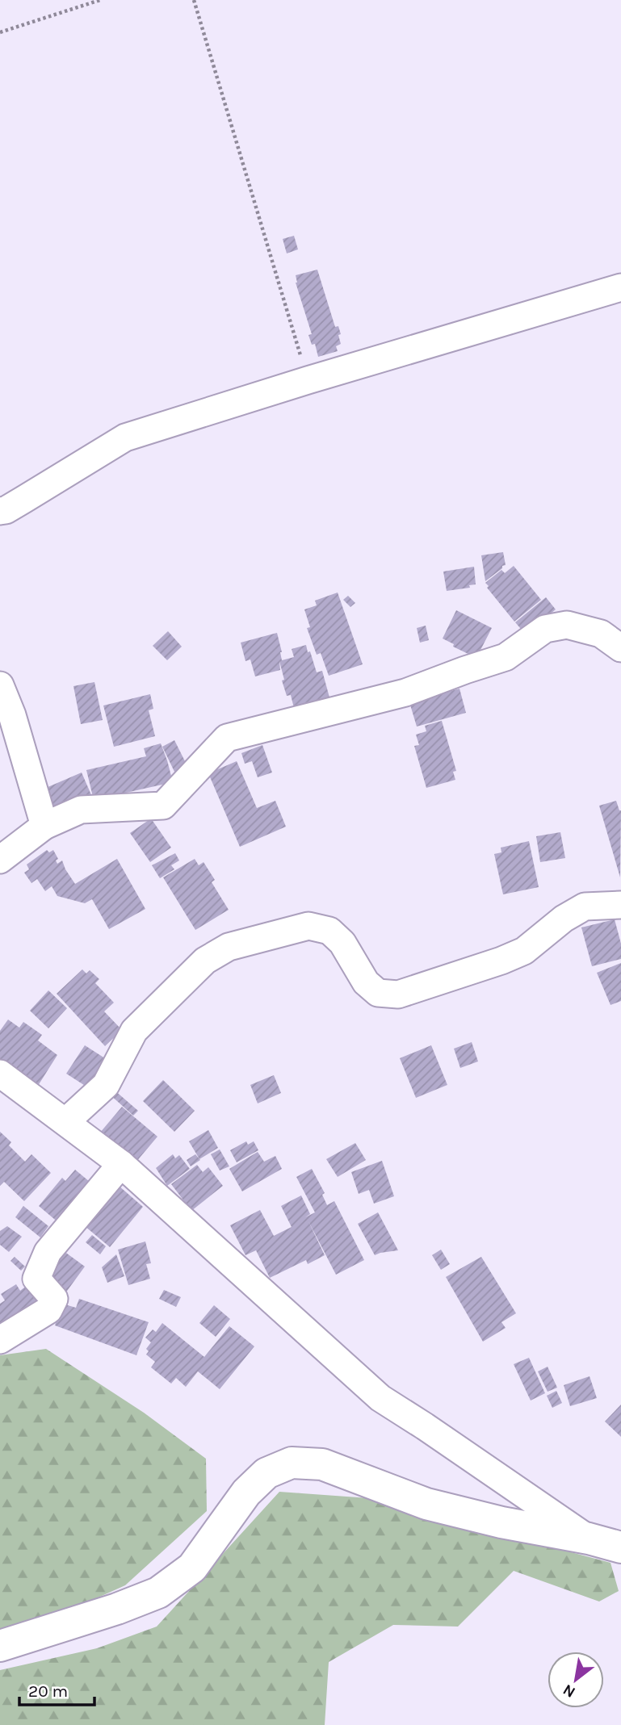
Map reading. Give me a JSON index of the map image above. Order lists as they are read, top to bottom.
{
  "scale_bar": "20 m",
  "north": "bottom left"
}
